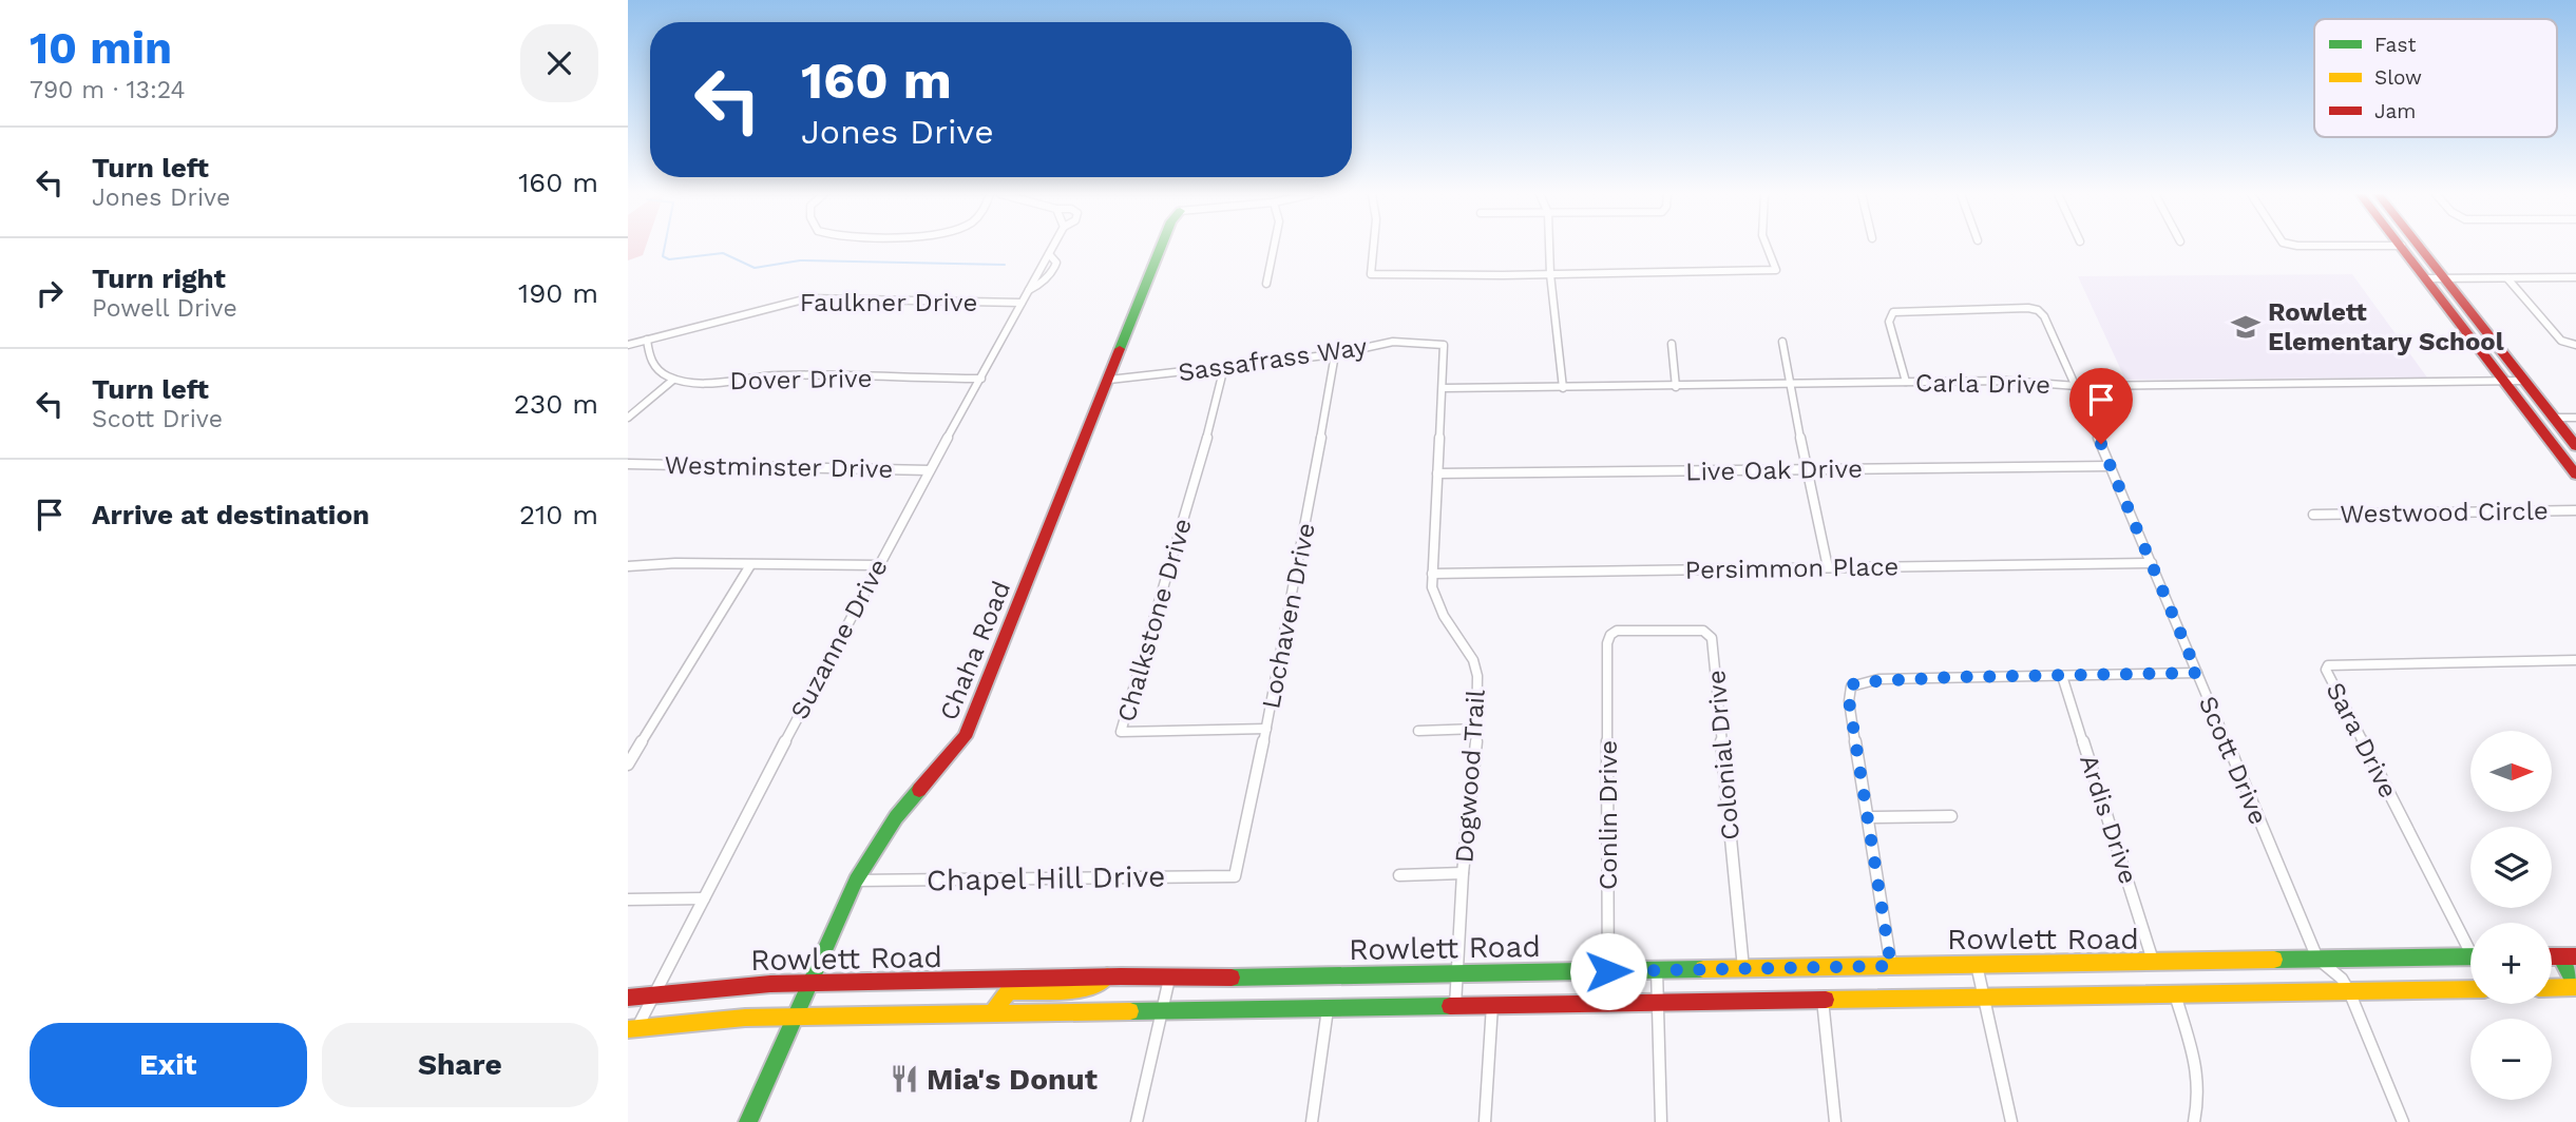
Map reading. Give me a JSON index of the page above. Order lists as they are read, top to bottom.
{
  "streets": {
    "main road": ["Chaha Road", "Rowlett Road"],
    "street": [
      "Faulkner Drive",
      "Sassafrass Way",
      "Dover Drive",
      "Carla Drive",
      "Westminster Drive",
      "Live Oak Drive",
      "Westwood Circle",
      "Persimmon Place",
      "Lochaven Drive",
      "Chalkstone Drive",
      "Suzanne Drive",
      "Sara Drive",
      "Colonial Drive",
      "Scott Drive",
      "Dogwood Trail",
      "Conlin Drive",
      "Ardis Drive",
      "Chapel Hill Drive"
    ]
  },
  "crossings": [
    ["Faulkner Drive", "Suzanne Drive"],
    ["Sassafrass Way", "Lochaven Drive"],
    ["Sassafrass Way", "Chalkstone Drive"],
    ["Sassafrass Way", "Chaha Road"],
    ["Sassafrass Way", "Dogwood Trail"],
    ["Dover Drive", "Suzanne Drive"],
    ["Carla Drive", "Scott Drive"],
    ["Carla Drive", "Dogwood Trail"],
    ["Westminster Drive", "Suzanne Drive"],
    ["Live Oak Drive", "Scott Drive"],
    ["Live Oak Drive", "Dogwood Trail"],
    ["Persimmon Place", "Scott Drive"],
    ["Persimmon Place", "Dogwood Trail"],
    ["Lochaven Drive", "Chalkstone Drive"],
    ["Lochaven Drive", "Chapel Hill Drive"],
    ["Suzanne Drive", "Rowlett Road"],
    ["Chaha Road", "Chapel Hill Drive"],
    ["Chaha Road", "Rowlett Road"],
    ["Colonial Drive", "Conlin Drive"],
    ["Colonial Drive", "Rowlett Road"],
    ["Scott Drive", "Rowlett Road"],
    ["Dogwood Trail", "Rowlett Road"],
    ["Conlin Drive", "Rowlett Road"],
    ["Ardis Drive", "Rowlett Road"]
  ],
  "places": {
    "school or university": ["Rowlett Elementary School"],
    "restaurant": ["Mia's Donut"]
  },
  "legend": ["Fast", "Slow", "Jam"],
  "north": "right",
  "page": {
    "heading": ["10 min", "790 m · 13:24"],
    "turn": ["160 m", "Jones Drive"],
    "list": [
      {
        "name": "Turn left",
        "note": "Jones Drive",
        "value": "160 m"
      },
      {
        "name": "Turn right",
        "note": "Powell Drive",
        "value": "190 m"
      },
      {
        "name": "Turn left",
        "note": "Scott Drive",
        "value": "230 m"
      },
      {
        "name": "Arrive at destination",
        "value": "210 m"
      }
    ],
    "map_buttons": ["+", "−"],
    "buttons": ["Exit", "Share"]
  }
}
